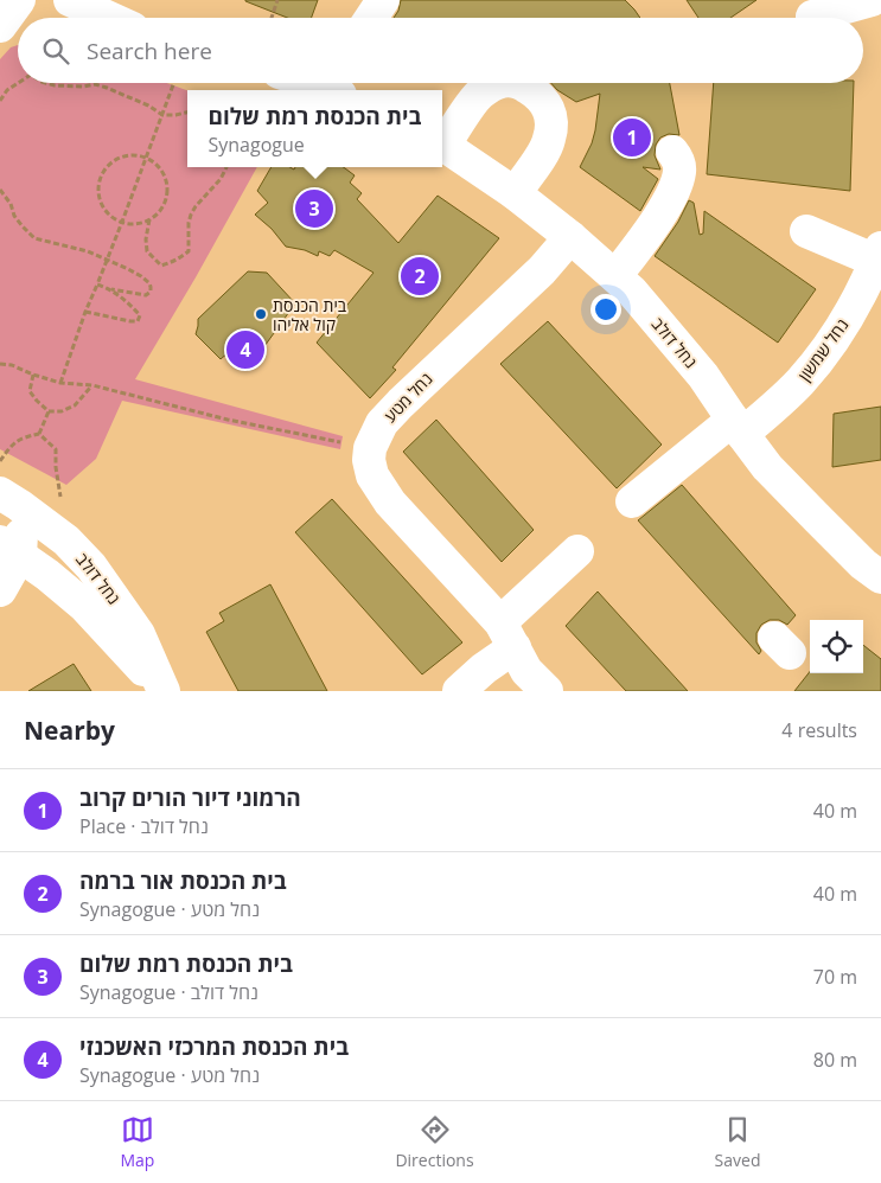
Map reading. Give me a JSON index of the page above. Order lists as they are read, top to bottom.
{
  "streets": {
    "street": ["נחל דולב", "נחל שמשון", "נחל מטע"]
  },
  "crossings": [
    ["נחל דולב", "נחל שמשון"],
    ["נחל דולב", "נחל מטע"]
  ],
  "places": ["בית הכנסת קול אליהו"],
  "page": {
    "search": "Search here",
    "popup": ["בית הכנסת רמת שלום", "Synagogue"],
    "pins": [
      "1",
      "3",
      "2",
      "4"
    ],
    "heading": ["Nearby", "4 results"],
    "list": [
      {
        "mark": "1",
        "name": "הרמוני דיור הורים קרוב",
        "note": "Place · נחל דולב",
        "value": "40 m"
      },
      {
        "mark": "2",
        "name": "בית הכנסת אור ברמה",
        "note": "Synagogue · נחל מטע",
        "value": "40 m"
      },
      {
        "mark": "3",
        "name": "בית הכנסת רמת שלום",
        "note": "Synagogue · נחל דולב",
        "value": "70 m"
      },
      {
        "mark": "4",
        "name": "בית הכנסת המרכזי האשכנזי",
        "note": "Synagogue · נחל מטע",
        "value": "80 m"
      }
    ],
    "nav": ["Map", "Directions", "Saved"]
  }
}
